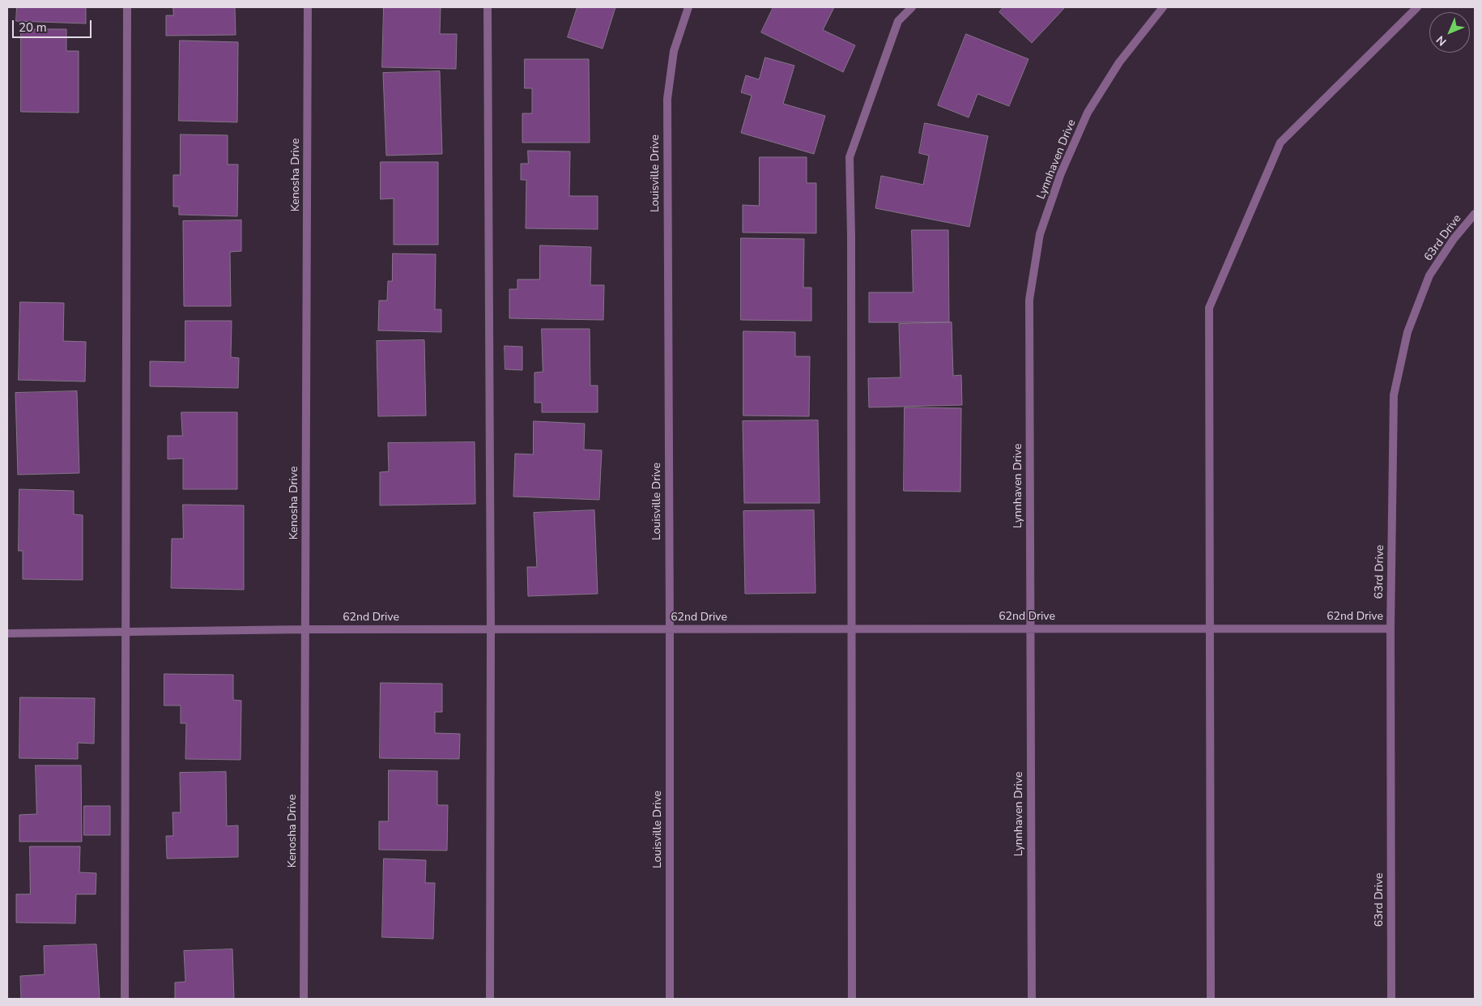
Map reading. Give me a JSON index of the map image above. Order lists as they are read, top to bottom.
{
  "streets": {
    "street": [
      "Lynnhaven Drive",
      "Louisville Drive",
      "Kenosha Drive",
      "63rd Drive",
      "62nd Drive"
    ]
  },
  "crossings": [
    ["Lynnhaven Drive", "62nd Drive"],
    ["Louisville Drive", "62nd Drive"],
    ["Kenosha Drive", "62nd Drive"],
    ["63rd Drive", "62nd Drive"]
  ],
  "scale_bar": "20 m",
  "north": "bottom left"
}
